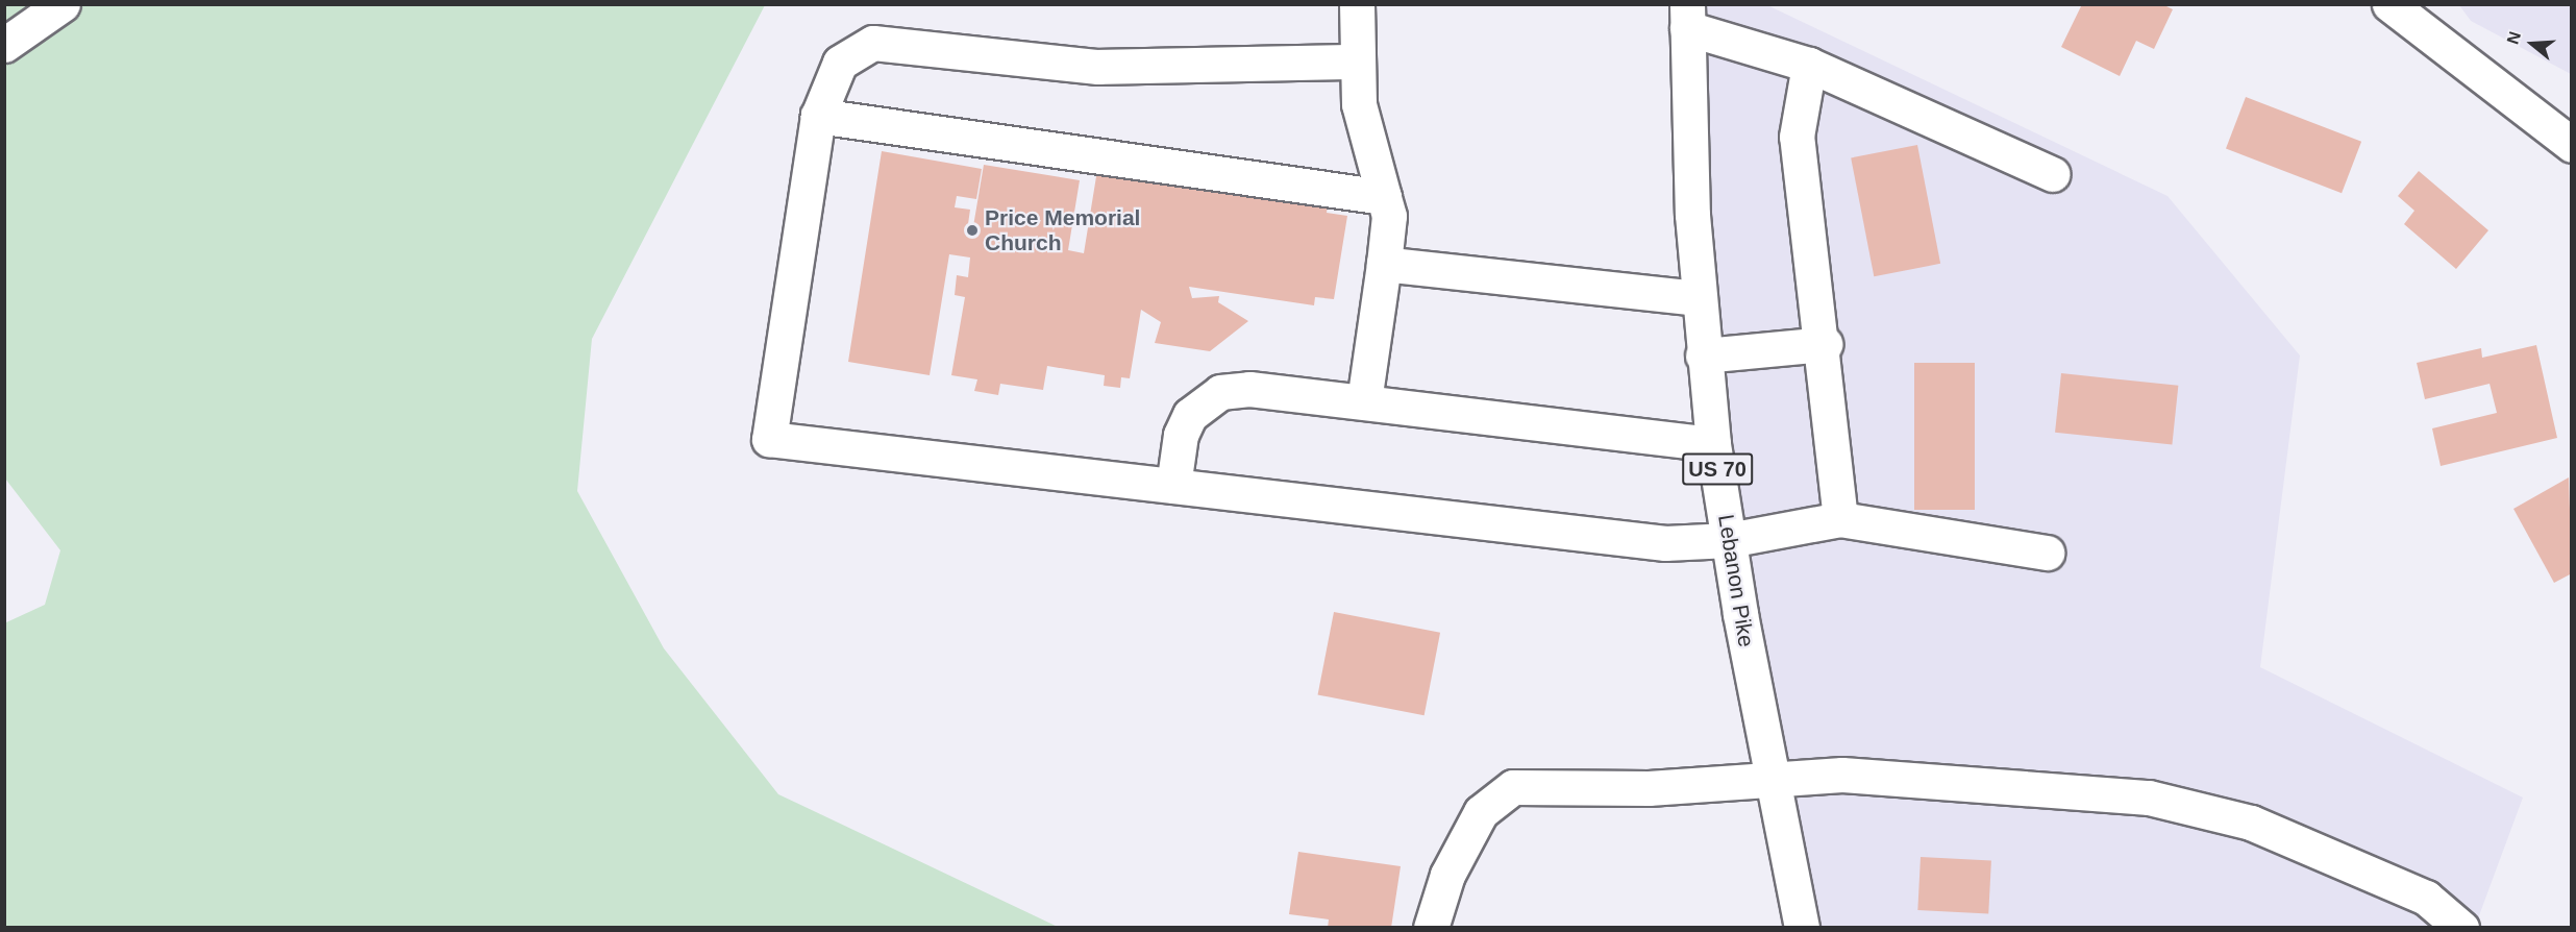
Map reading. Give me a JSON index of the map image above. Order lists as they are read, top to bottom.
{
  "streets": {
    "street": ["US 70", "Lebanon Pike"]
  },
  "places": ["Price Memorial Church"],
  "north": "left"
}
